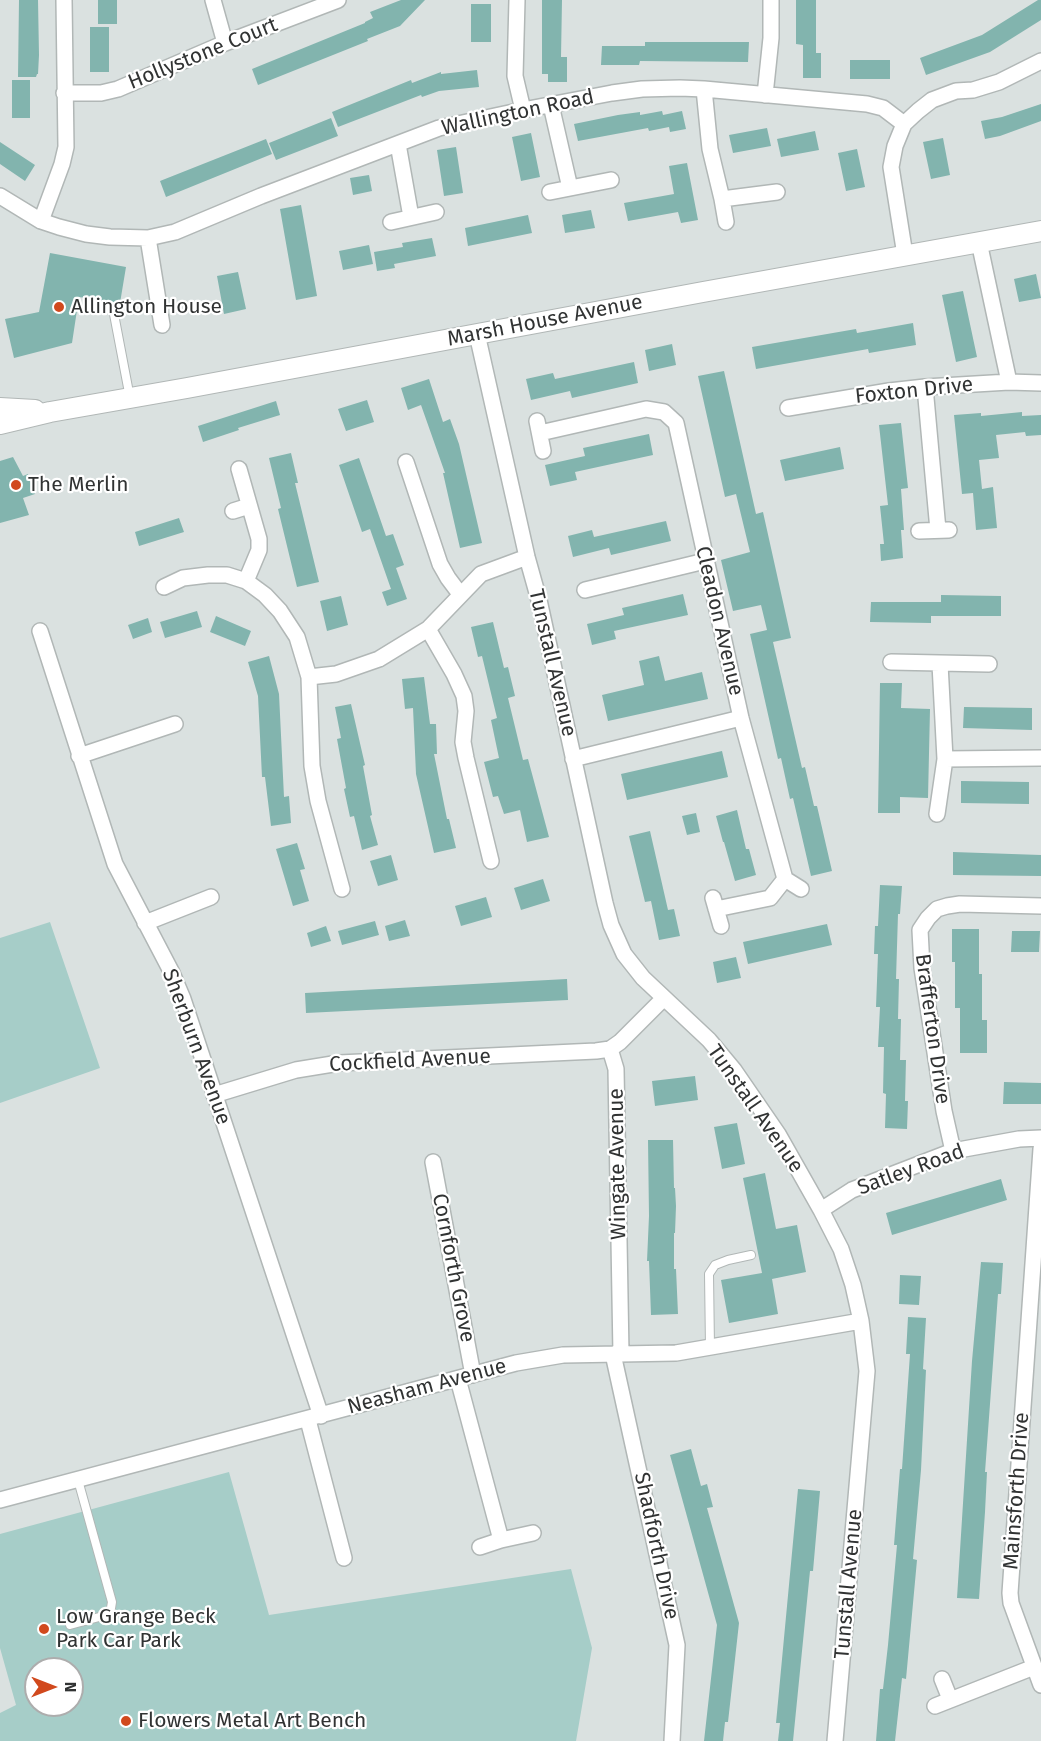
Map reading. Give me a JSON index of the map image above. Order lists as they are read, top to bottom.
{
  "streets": {
    "street": [
      "Hollystone Court",
      "Wallington Road",
      "Marsh House Avenue",
      "Foxton Drive",
      "Cleadon Avenue",
      "Tunstall Avenue",
      "Brafferton Drive",
      "Sherburn Avenue",
      "Cockfield Avenue",
      "Wingate Avenue",
      "Satley Road",
      "Cornforth Grove",
      "Neasham Avenue",
      "Mainsforth Drive",
      "Shadforth Drive"
    ]
  },
  "crossings": [
    ["Marsh House Avenue", "Tunstall Avenue"],
    ["Tunstall Avenue", "Satley Road"],
    ["Tunstall Avenue", "Neasham Avenue"],
    ["Brafferton Drive", "Satley Road"],
    ["Sherburn Avenue", "Cockfield Avenue"],
    ["Sherburn Avenue", "Neasham Avenue"],
    ["Cockfield Avenue", "Wingate Avenue"],
    ["Wingate Avenue", "Neasham Avenue"],
    ["Wingate Avenue", "Shadforth Drive"],
    ["Cornforth Grove", "Neasham Avenue"],
    ["Neasham Avenue", "Shadforth Drive"]
  ],
  "places": [
    "Allington House",
    "The Merlin",
    "Low Grange Beck Park Car Park",
    "Flowers Metal Art Bench"
  ],
  "north": "right"
}
